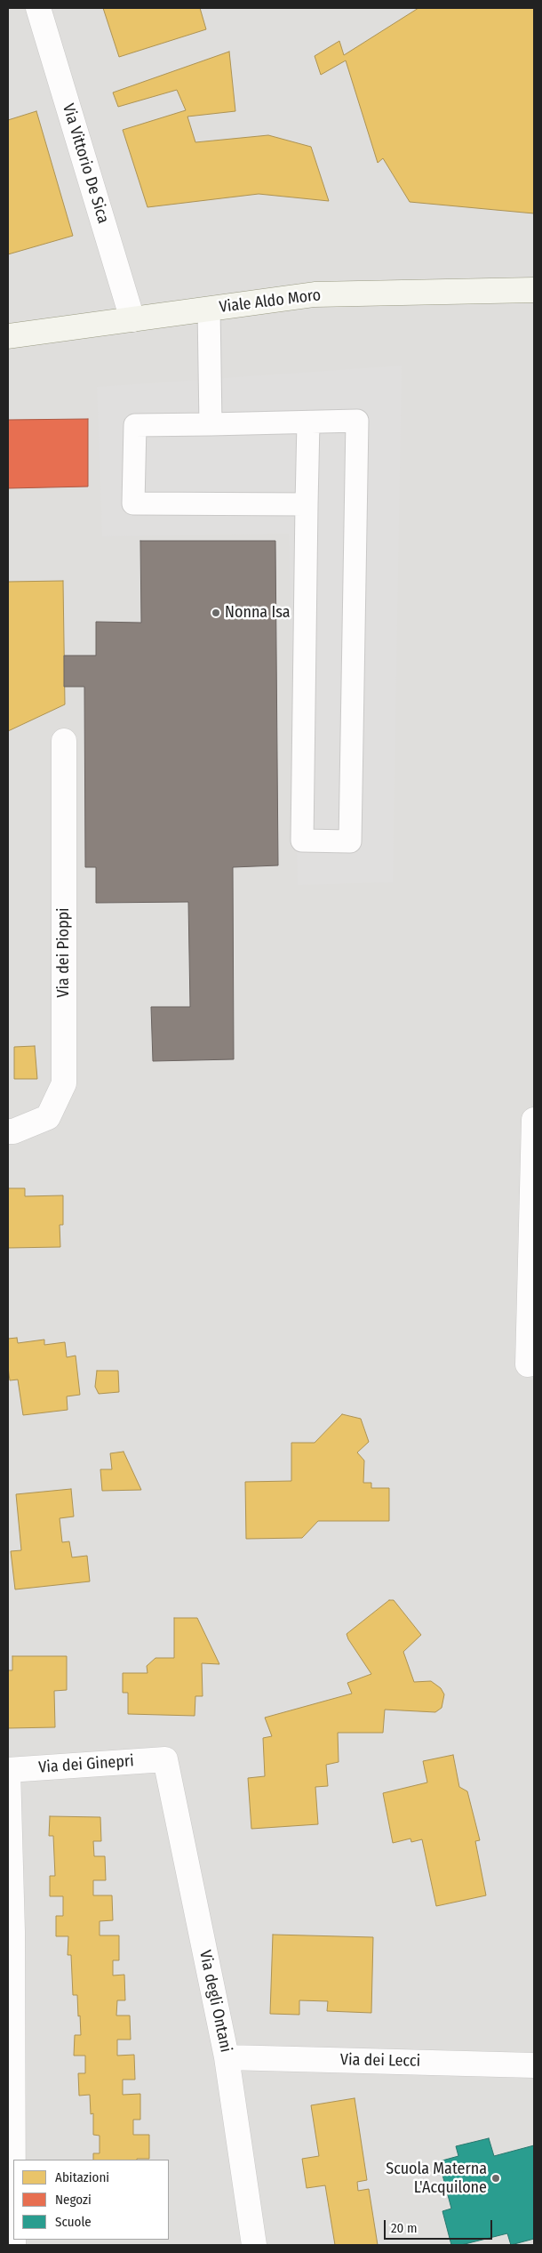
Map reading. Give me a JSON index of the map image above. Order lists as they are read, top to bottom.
{
  "streets": {
    "main road": ["Viale Aldo Moro"],
    "street": [
      "Via Vittorio De Sica",
      "Via dei Pioppi",
      "Via dei Ginepri",
      "Via degli Ontani",
      "Via dei Lecci"
    ]
  },
  "crossings": [
    ["Via Vittorio De Sica", "Viale Aldo Moro"],
    ["Via dei Ginepri", "Via degli Ontani"],
    ["Via degli Ontani", "Via dei Lecci"]
  ],
  "places": ["Nonna Isa", "Scuola Materna L'Acquilone"],
  "legend": ["Abitazioni", "Negozi", "Scuole"],
  "scale_bar": "20 m"
}
